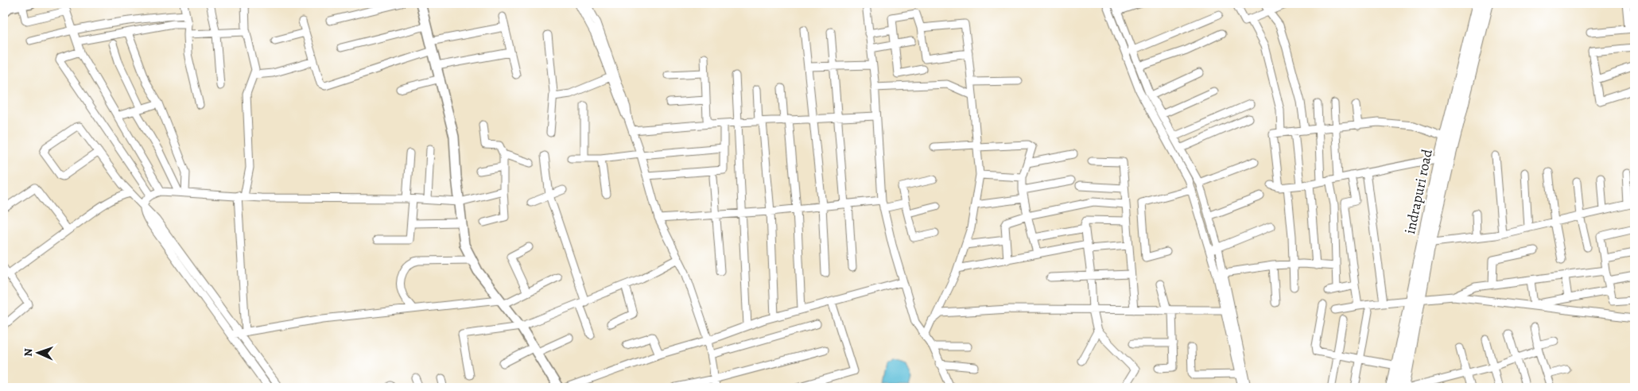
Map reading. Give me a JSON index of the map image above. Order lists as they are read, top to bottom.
{
  "streets": {
    "main road": ["indrapuri road"]
  },
  "north": "left"
}
